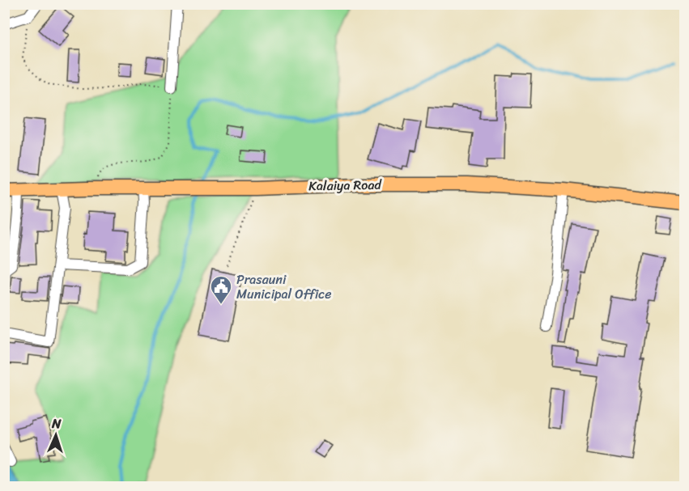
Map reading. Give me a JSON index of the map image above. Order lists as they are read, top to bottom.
{
  "streets": {
    "main road": ["Kalaiya Road"]
  },
  "places": {
    "public building": ["Prasauni Municipal Office"]
  },
  "north": "top"
}
